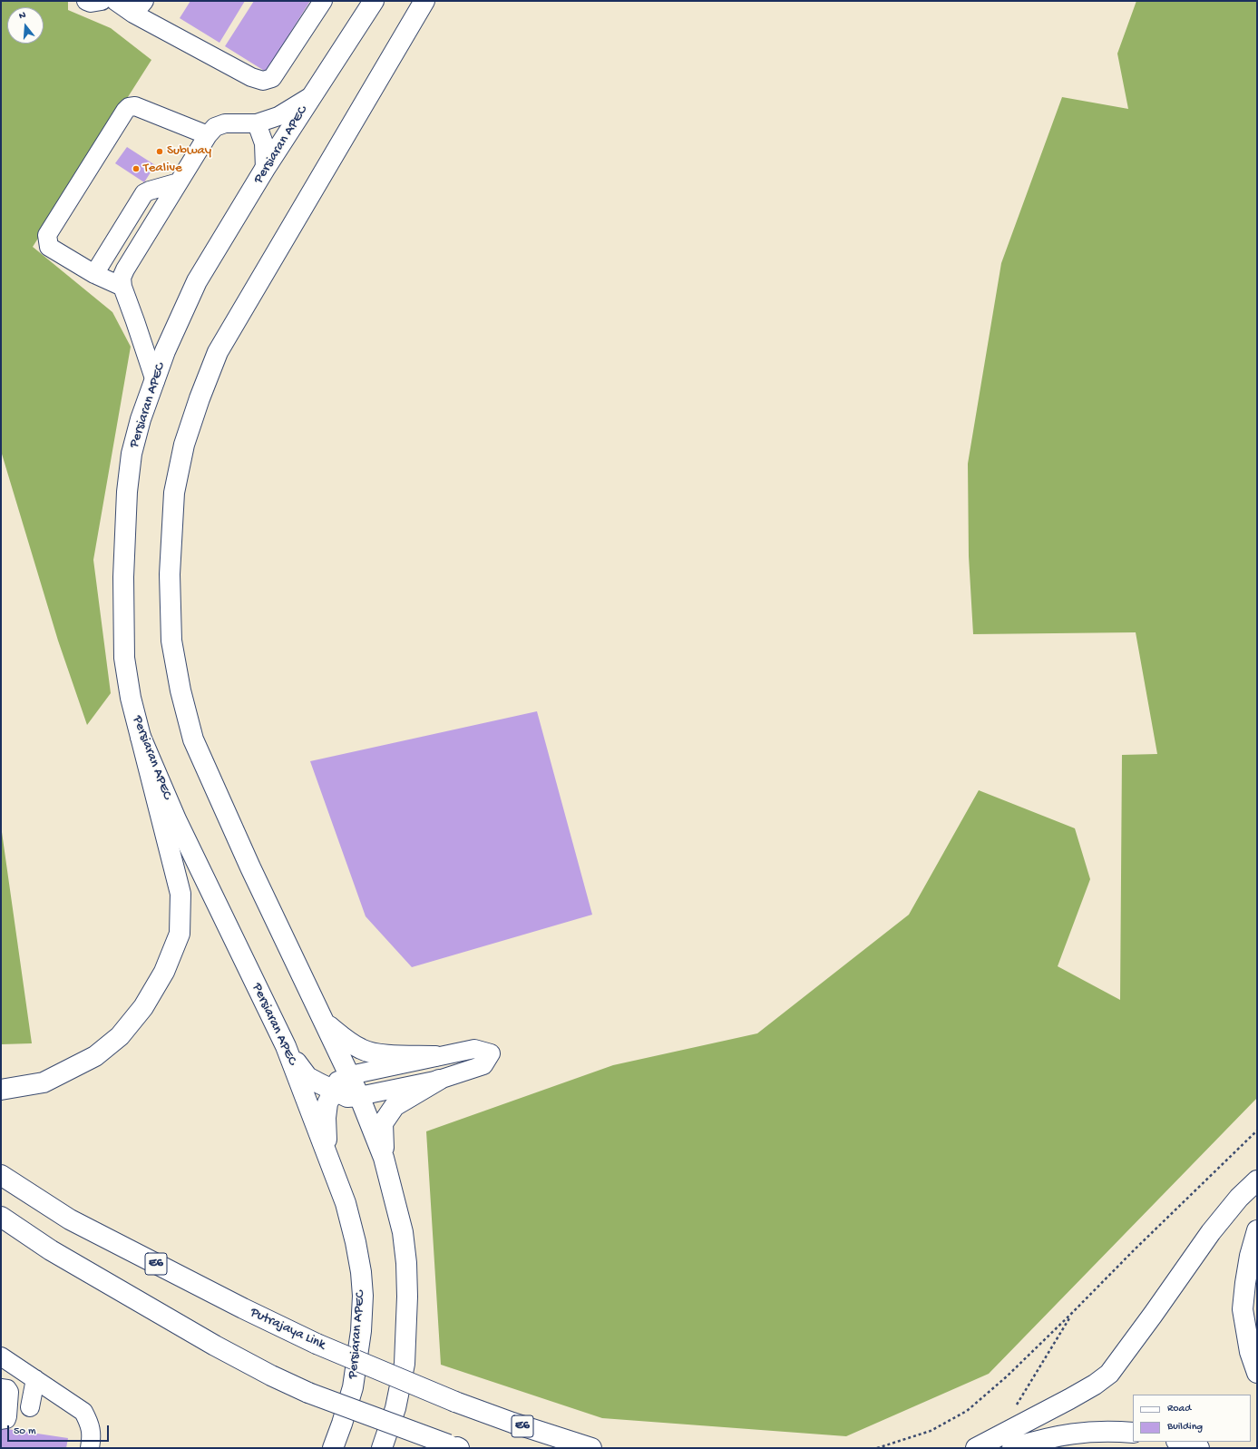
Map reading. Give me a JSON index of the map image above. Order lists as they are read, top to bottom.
{
  "streets": {
    "main road": ["Persiaran APEC", "E6", "Putrajaya Link"]
  },
  "places": ["Subway", "Tealive"],
  "legend": ["Road", "Building"],
  "scale_bar": "50 m",
  "north": "top"
}
